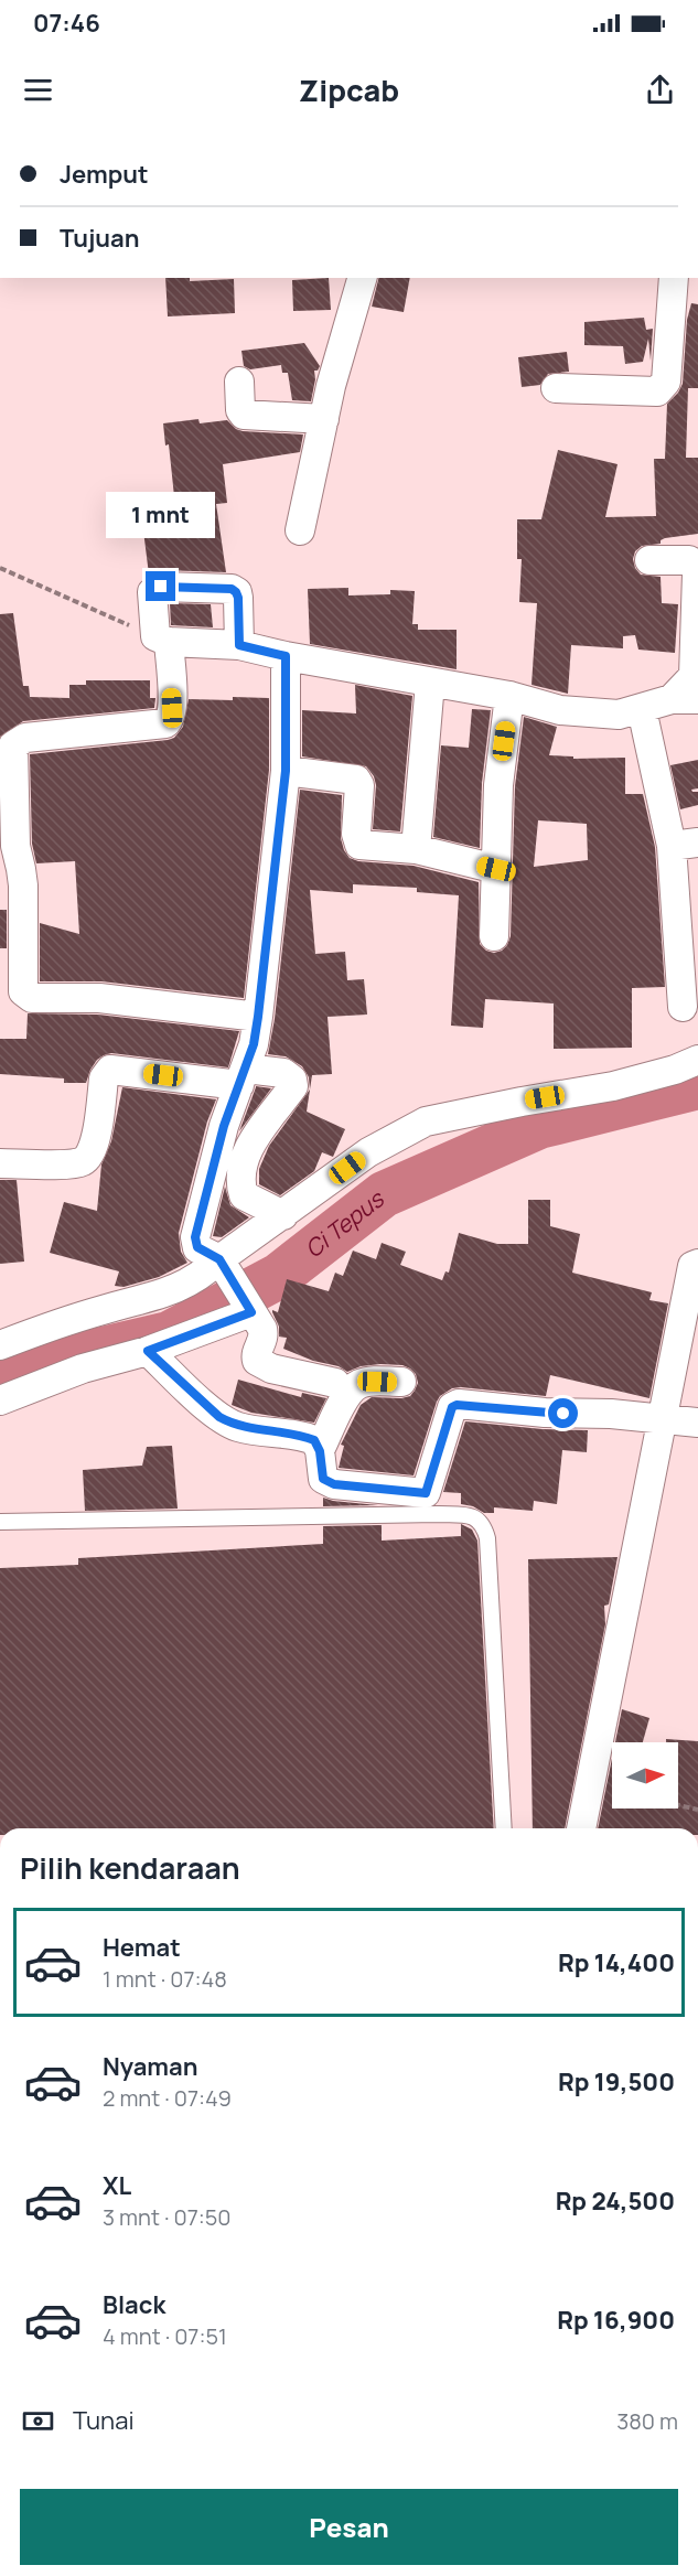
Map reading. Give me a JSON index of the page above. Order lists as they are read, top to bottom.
{
  "water": ["Ci Tepus"],
  "north": "right",
  "page": {
    "status": "07:46",
    "header": "Zipcab",
    "banner": ["Jemput", "Tujuan"],
    "bubble": "1 mnt",
    "heading": "Pilih kendaraan",
    "list": [
      {
        "name": "Hemat",
        "note": "1 mnt · 07:48",
        "value": "Rp 14,400"
      },
      {
        "name": "Nyaman",
        "note": "2 mnt · 07:49",
        "value": "Rp 19,500"
      },
      {
        "name": "XL",
        "note": "3 mnt · 07:50",
        "value": "Rp 24,500"
      },
      {
        "name": "Black",
        "note": "4 mnt · 07:51",
        "value": "Rp 16,900"
      }
    ],
    "pay": ["Tunai", "380 m"],
    "buttons": "Pesan"
  }
}
